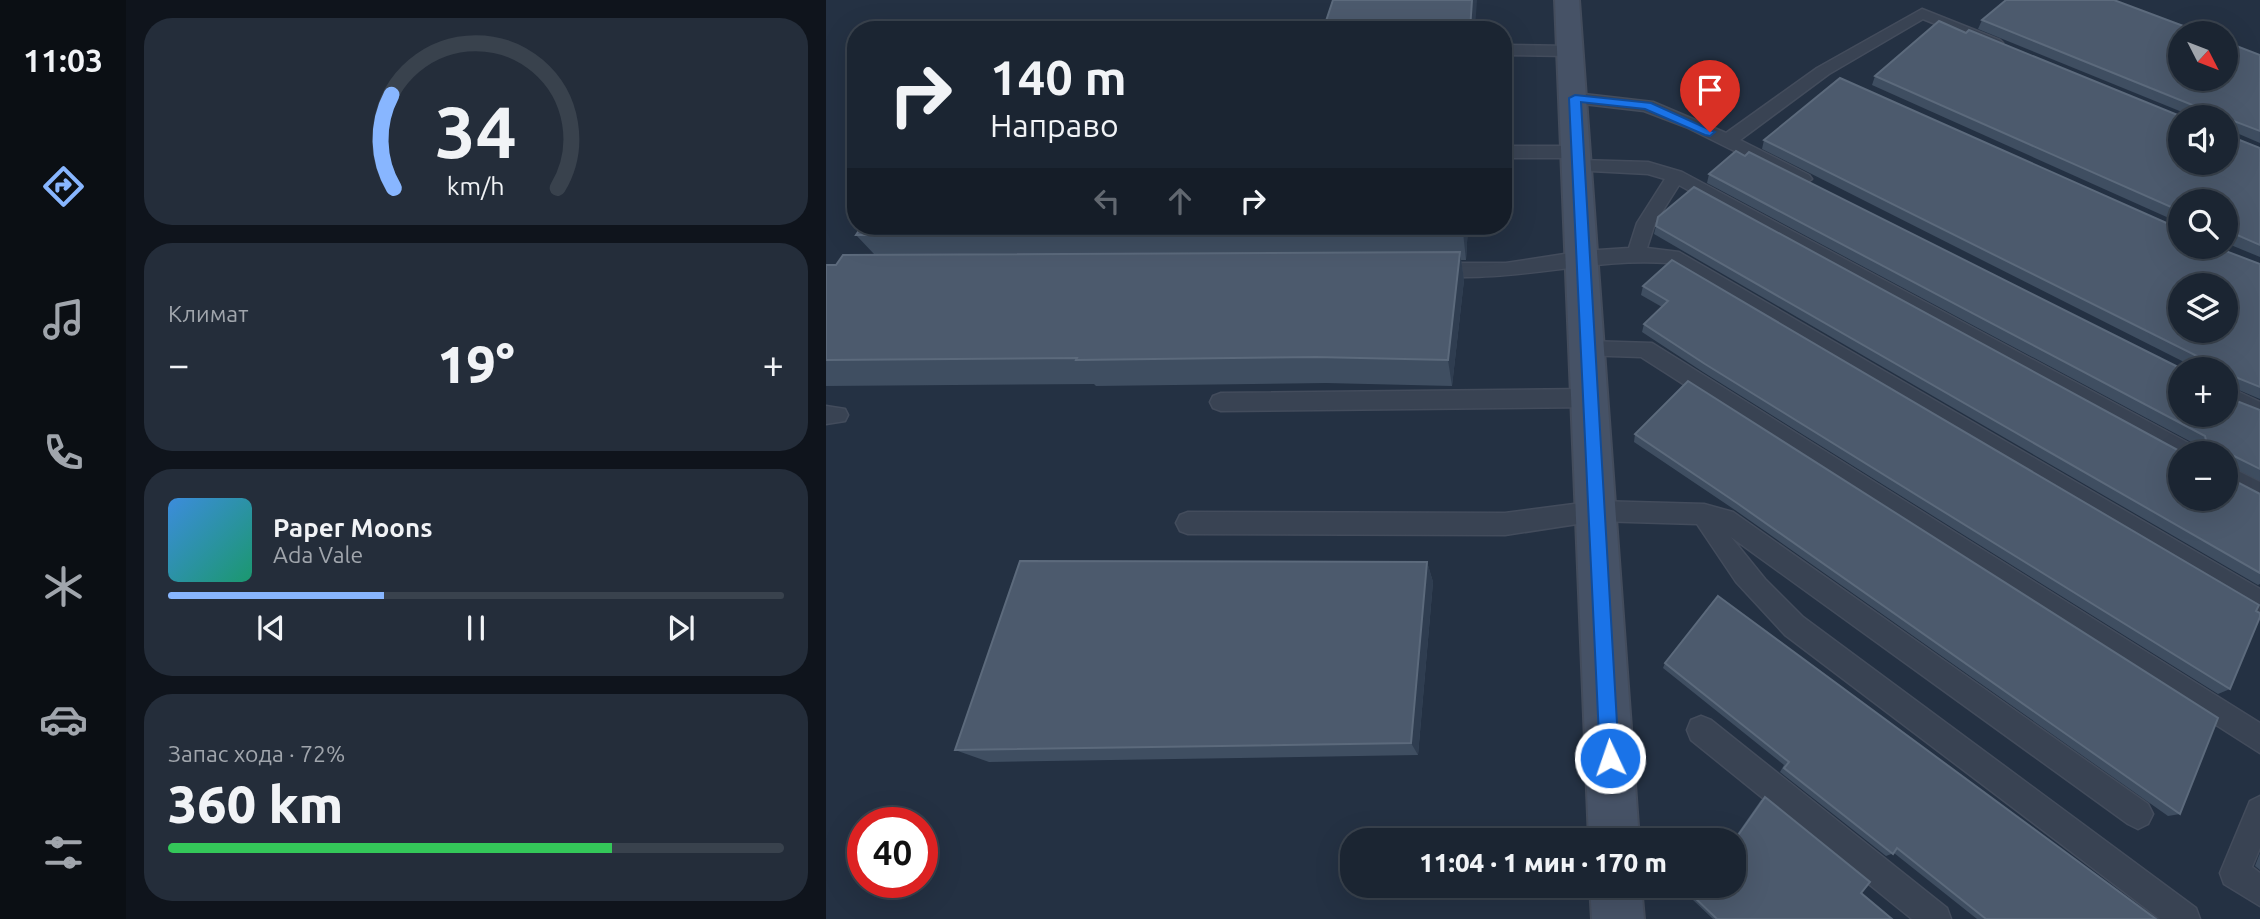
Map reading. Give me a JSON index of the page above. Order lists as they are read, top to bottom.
{
  "north": "bottom right",
  "page": {
    "tabs": "11:03",
    "map_buttons": ["+", "−"],
    "turn": ["140 m", "Направо"],
    "tile": [
      "Климат",
      ["Запас хода · 72%", "360 km"]
    ],
    "heat": ["−", "19°", "+"],
    "song": ["Paper Moons", "Ada Vale"],
    "limit": "40",
    "trip": "11:04 · 1 мин · 170 m",
    "gauge": ["34", "km/h"]
  }
}
